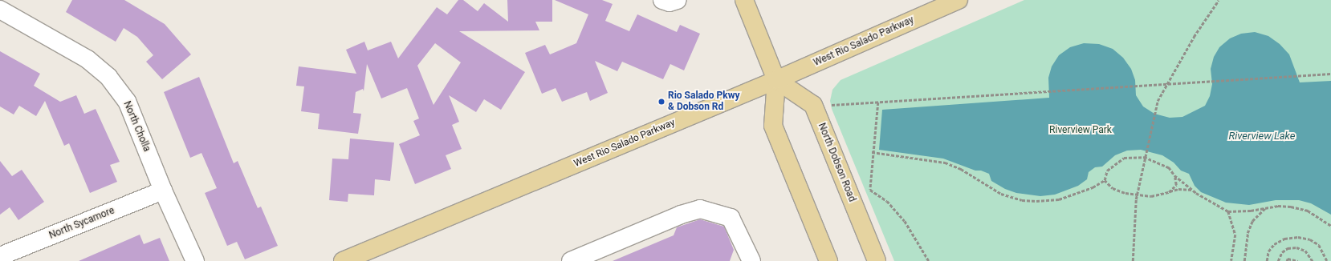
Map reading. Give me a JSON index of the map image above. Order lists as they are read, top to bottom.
{
  "streets": {
    "main road": ["West Rio Salado Parkway", "North Dobson Road"],
    "street": ["North Cholla", "North Sycamore"]
  },
  "crossings": [
    ["West Rio Salado Parkway", "North Dobson Road"],
    ["North Cholla", "North Sycamore"]
  ],
  "water": ["Riverview Lake"],
  "parks": ["Riverview Park"],
  "places": ["Rio Salado Pkwy & Dobson Rd"]
}
